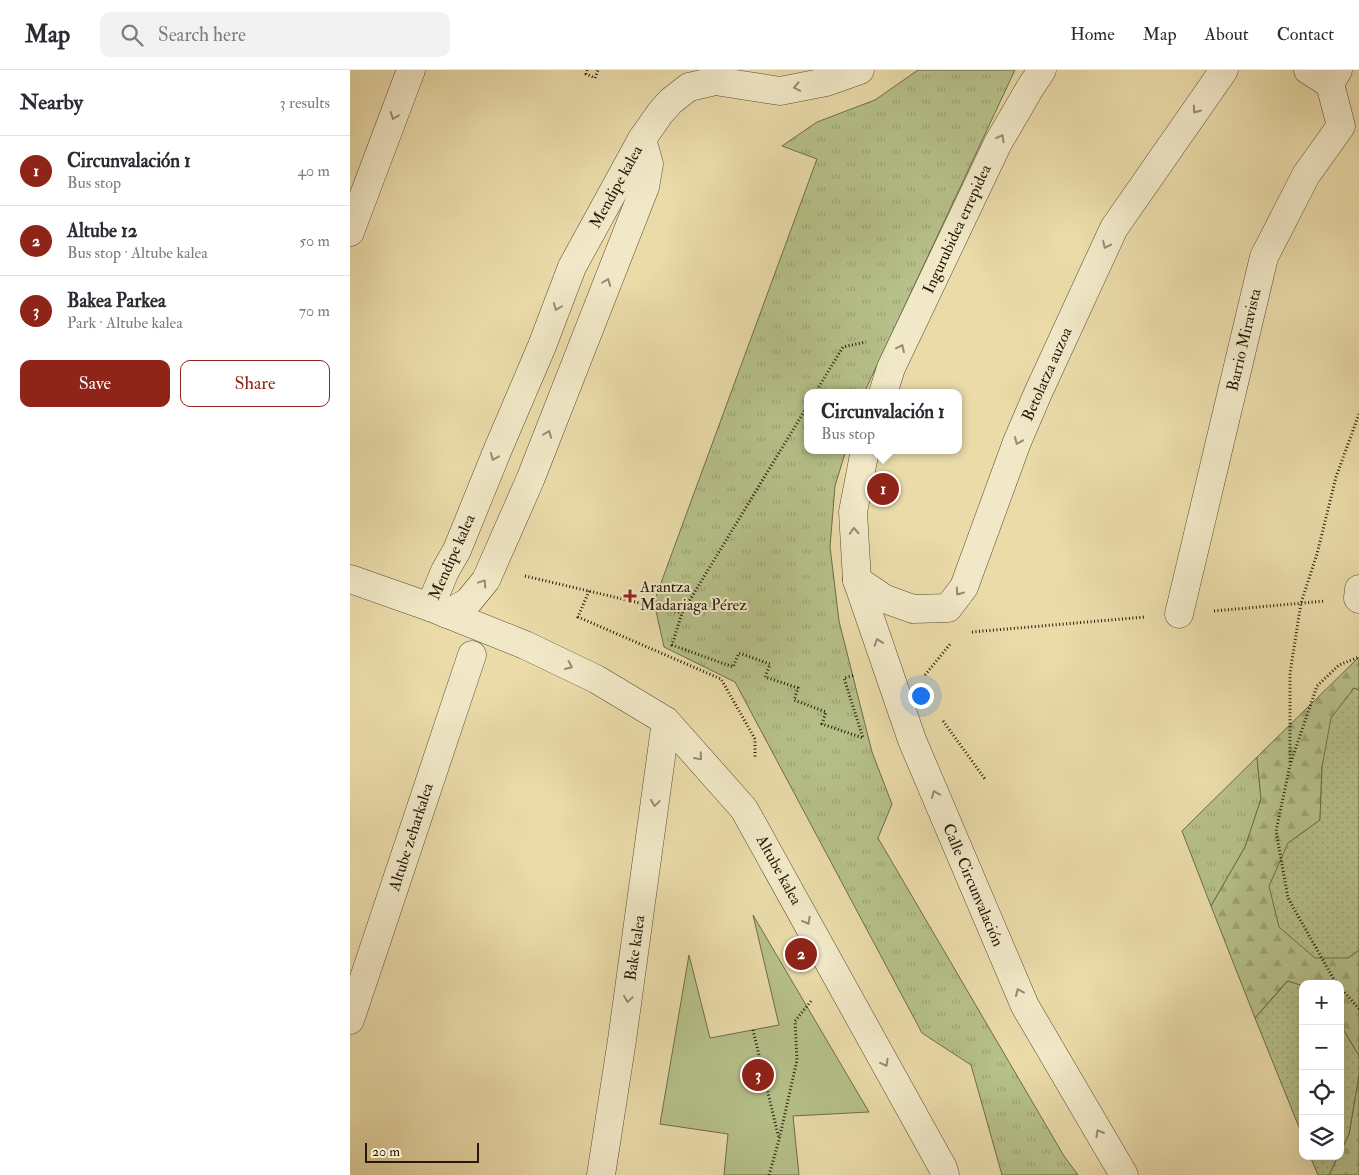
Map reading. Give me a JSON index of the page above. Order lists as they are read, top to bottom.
{
  "streets": {
    "street": [
      "Mendipe kalea",
      "Ingurubidea errepidea",
      "Barrio Miravista",
      "Betolatza auzoa",
      "Altube zeharkalea",
      "Altube kalea",
      "Calle Circunvalación",
      "Bake kalea"
    ]
  },
  "crossings": [
    ["Mendipe kalea", "Altube kalea"],
    ["Betolatza auzoa", "Calle Circunvalación"],
    ["Altube kalea", "Bake kalea"]
  ],
  "one_way": [
    "Ingurubidea errepidea",
    "Betolatza auzoa",
    "Altube kalea",
    "Calle Circunvalación",
    "Bake kalea"
  ],
  "places": {
    "health": ["Arantza Madariaga Pérez"]
  },
  "scale_bar": "20 m",
  "page": {
    "header": "Map",
    "search": "Search here",
    "nav": [
      "Home",
      "Map",
      "About",
      "Contact"
    ],
    "heading": ["Nearby", "3 results"],
    "list": [
      {
        "mark": "1",
        "name": "Circunvalación 1",
        "note": "Bus stop",
        "value": "40 m"
      },
      {
        "mark": "2",
        "name": "Altube 12",
        "note": "Bus stop · Altube kalea",
        "value": "50 m"
      },
      {
        "mark": "3",
        "name": "Bakea Parkea",
        "note": "Park · Altube kalea",
        "value": "70 m"
      }
    ],
    "buttons": ["Save", "Share"],
    "popup": ["Circunvalación 1", "Bus stop"],
    "pins": ["1", "2", "3"],
    "map_buttons": ["+", "−"],
    "scale": "20 m"
  }
}
